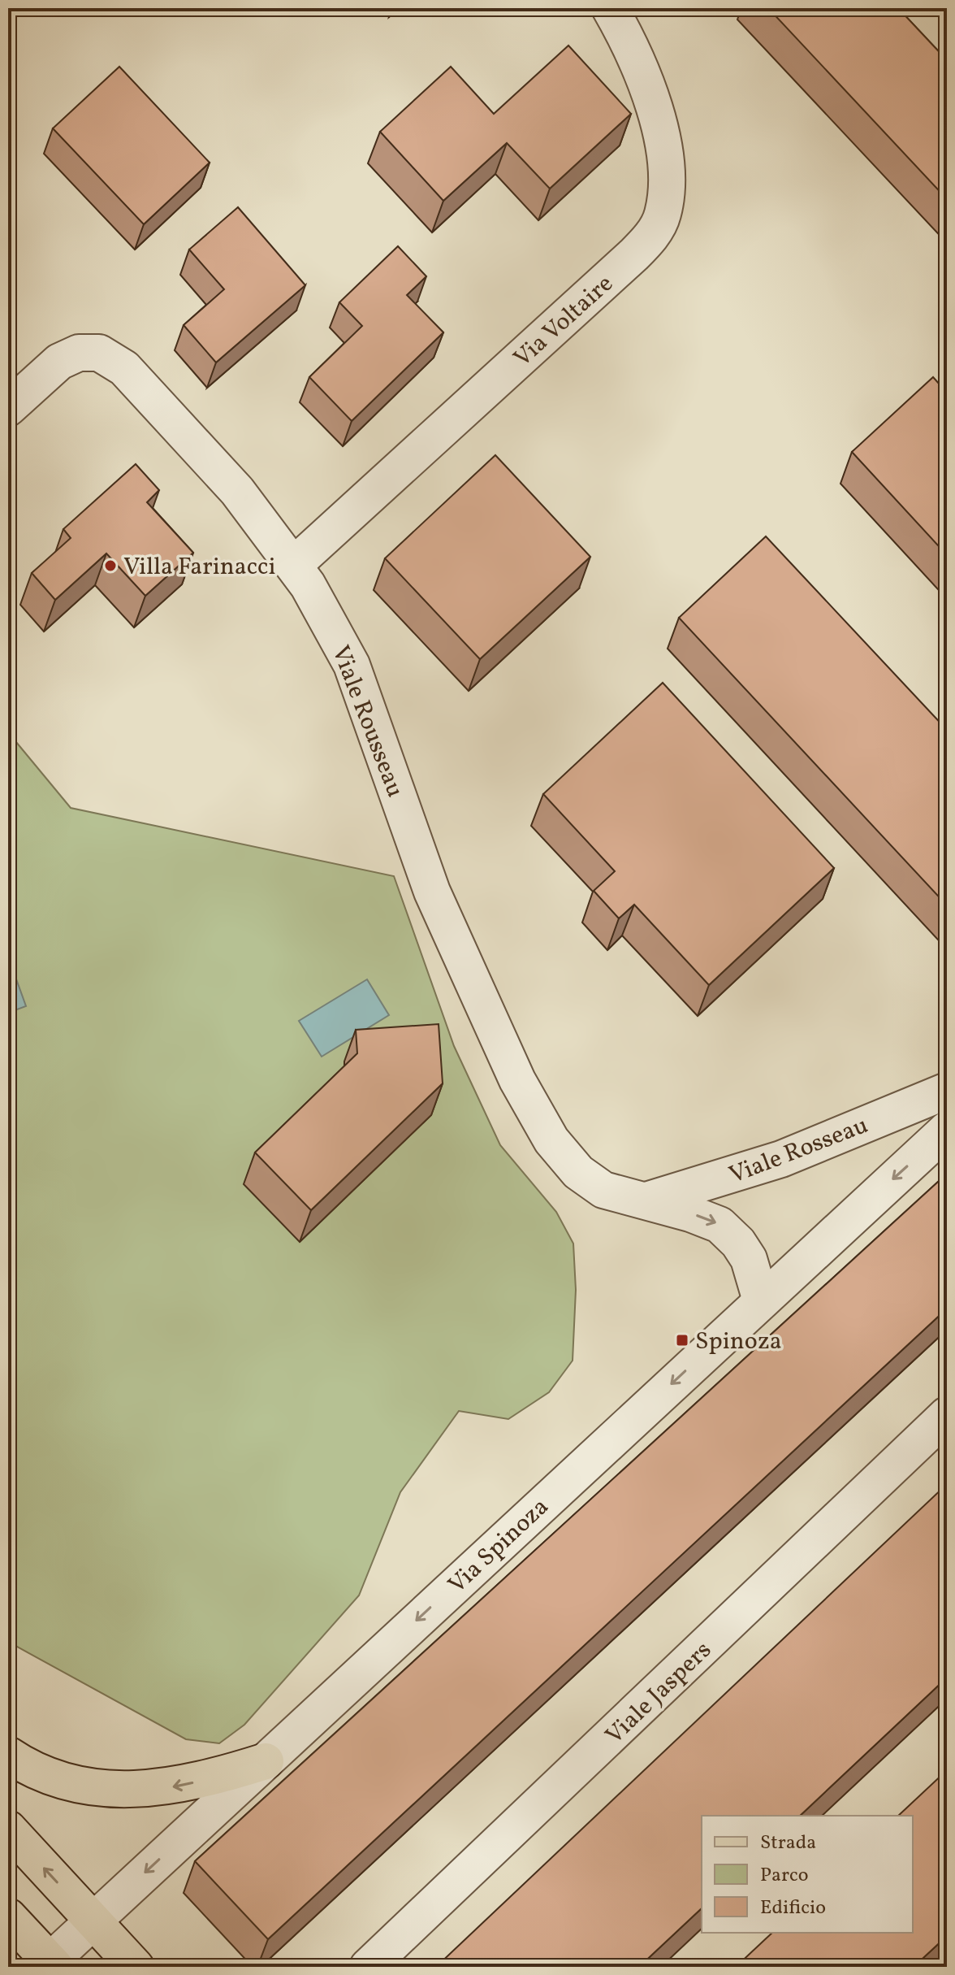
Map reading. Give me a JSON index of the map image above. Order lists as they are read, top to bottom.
{
  "streets": {
    "street": [
      "Via Voltaire",
      "Viale Rousseau",
      "Viale Rosseau",
      "Via Spinoza",
      "Viale Jaspers"
    ]
  },
  "crossings": [
    ["Via Voltaire", "Viale Rousseau"],
    ["Viale Rousseau", "Viale Rosseau"],
    ["Viale Rousseau", "Via Spinoza"]
  ],
  "one_way": ["Via Spinoza"],
  "places": {
    "other": ["Villa Farinacci"],
    "transit": ["Spinoza"]
  },
  "legend": ["Strada", "Parco", "Edificio"]
}
